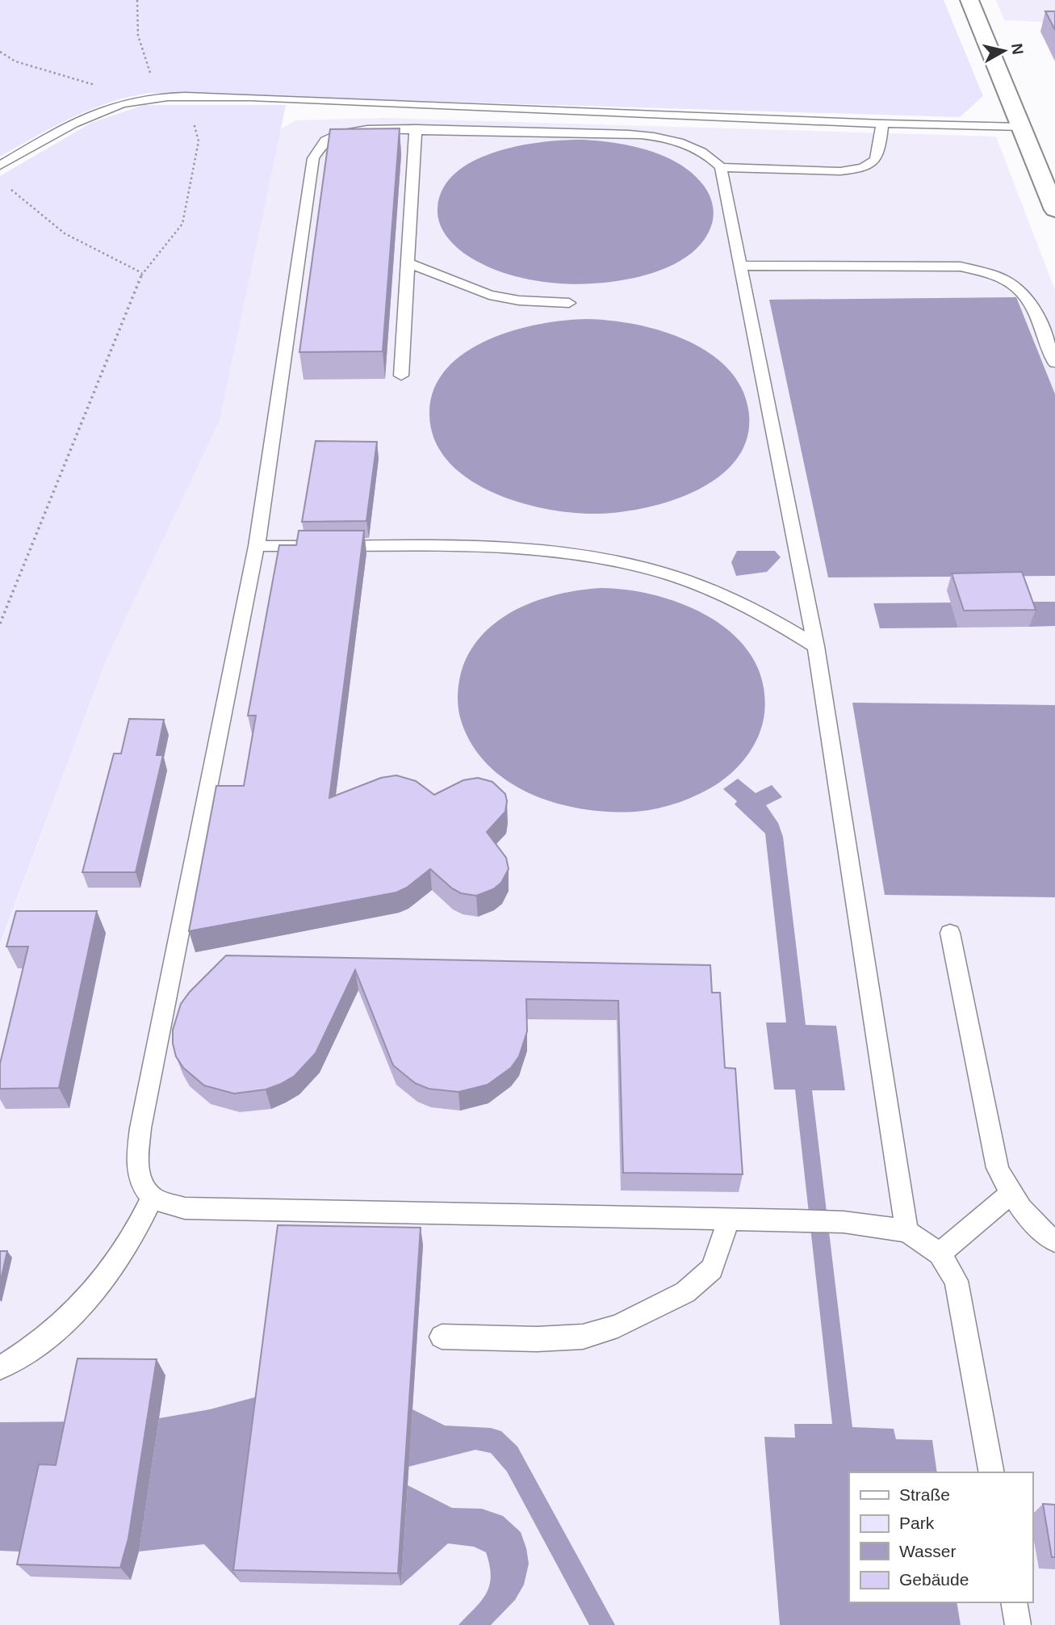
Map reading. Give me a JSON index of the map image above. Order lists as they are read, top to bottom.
{
  "legend": [
    "Straße",
    "Park",
    "Wasser",
    "Gebäude"
  ],
  "north": "right"
}
